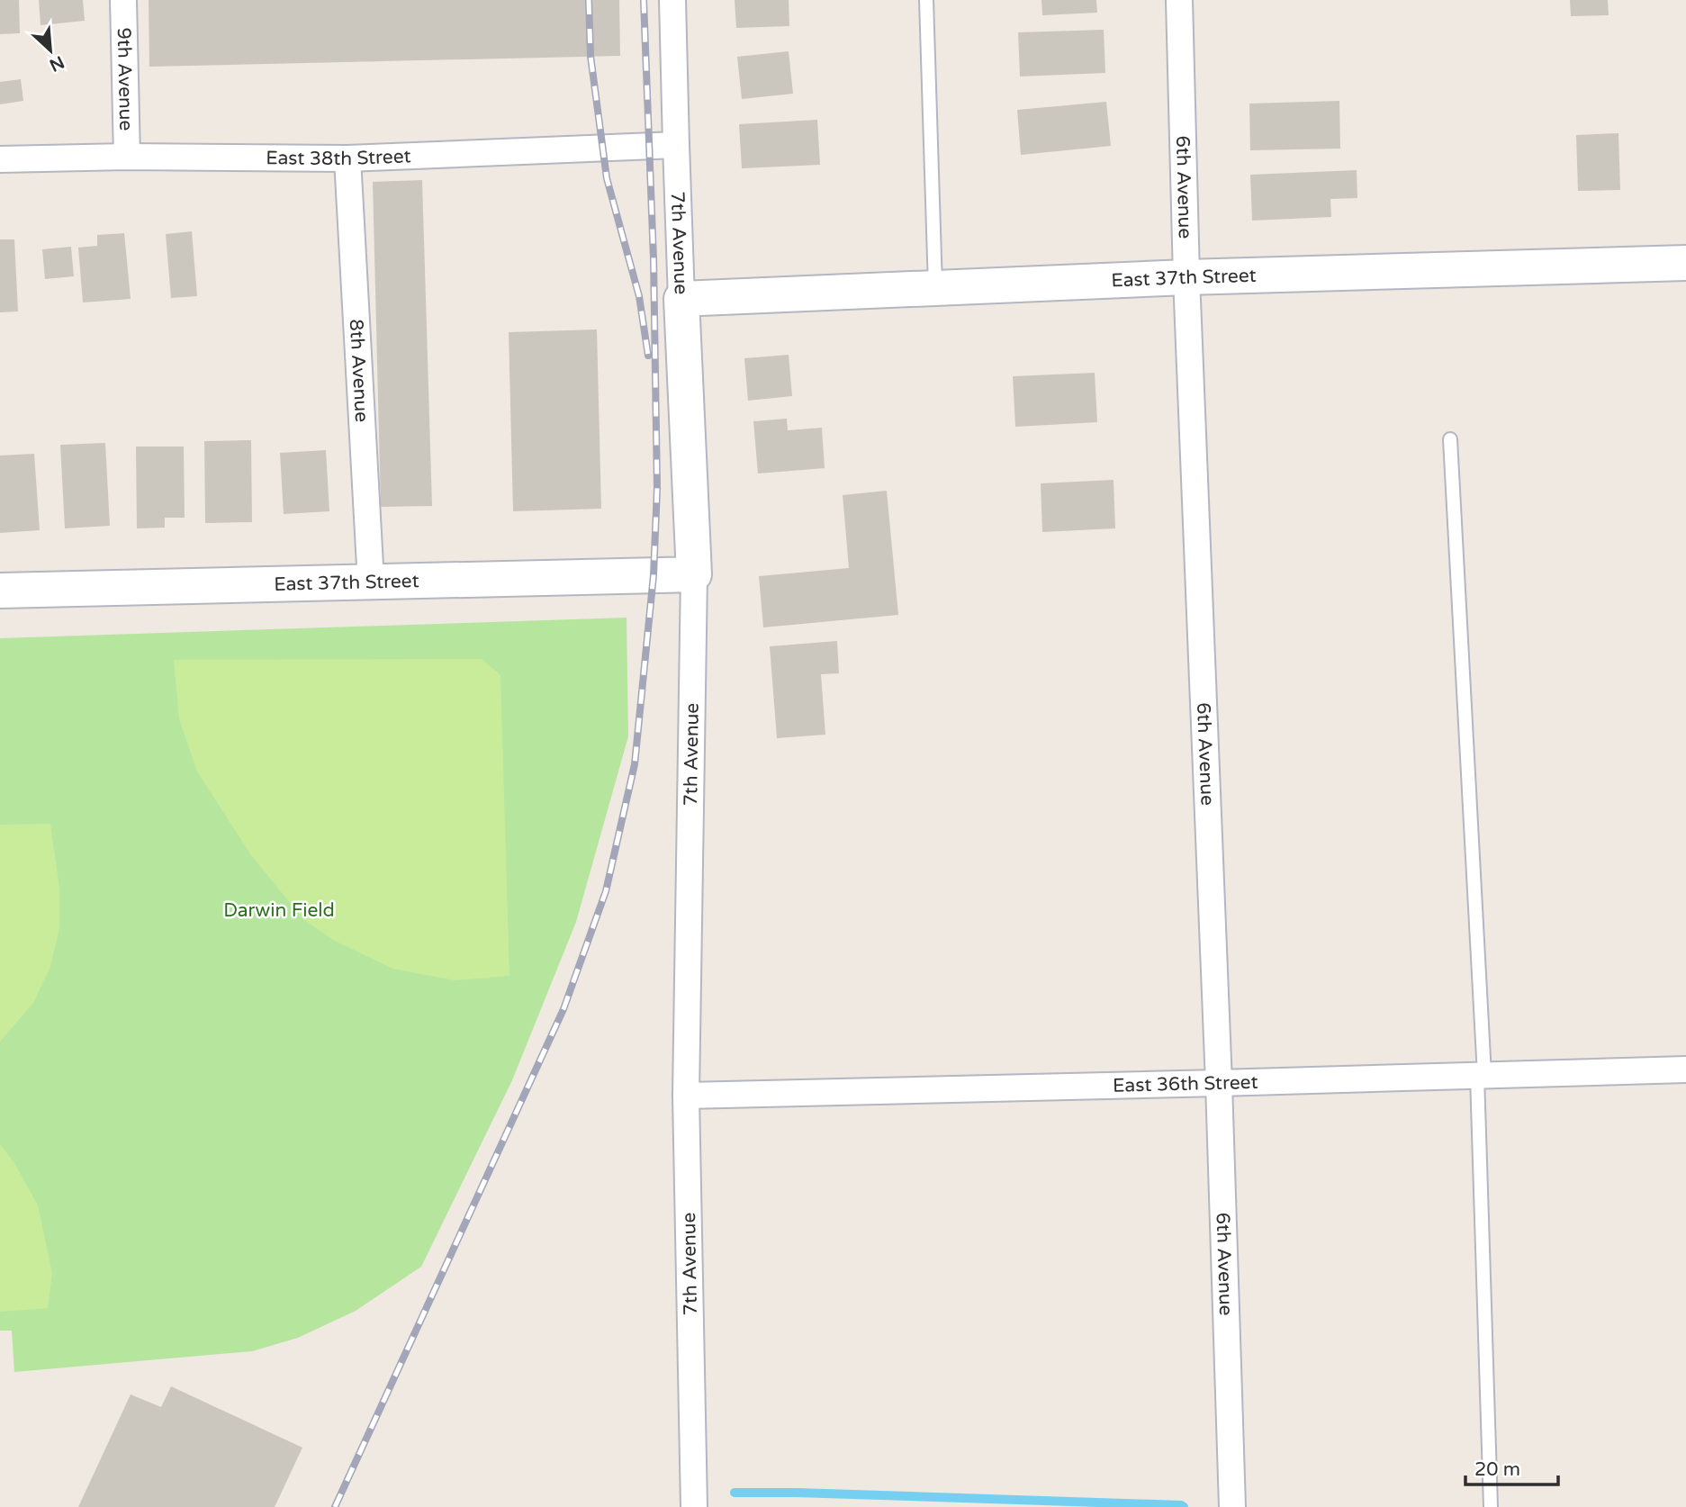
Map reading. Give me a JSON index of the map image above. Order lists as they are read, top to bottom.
{
  "streets": {
    "street": [
      "9th Avenue",
      "East 38th Street",
      "6th Avenue",
      "7th Avenue",
      "East 37th Street",
      "8th Avenue",
      "East 36th Street"
    ]
  },
  "crossings": [
    ["9th Avenue", "East 38th Street"],
    ["East 38th Street", "7th Avenue"],
    ["East 38th Street", "8th Avenue"],
    ["6th Avenue", "East 37th Street"],
    ["6th Avenue", "East 36th Street"],
    ["7th Avenue", "East 37th Street"],
    ["7th Avenue", "East 36th Street"],
    ["East 37th Street", "8th Avenue"]
  ],
  "parks": ["Darwin Field"],
  "scale_bar": "20 m",
  "north": "bottom right"
}
